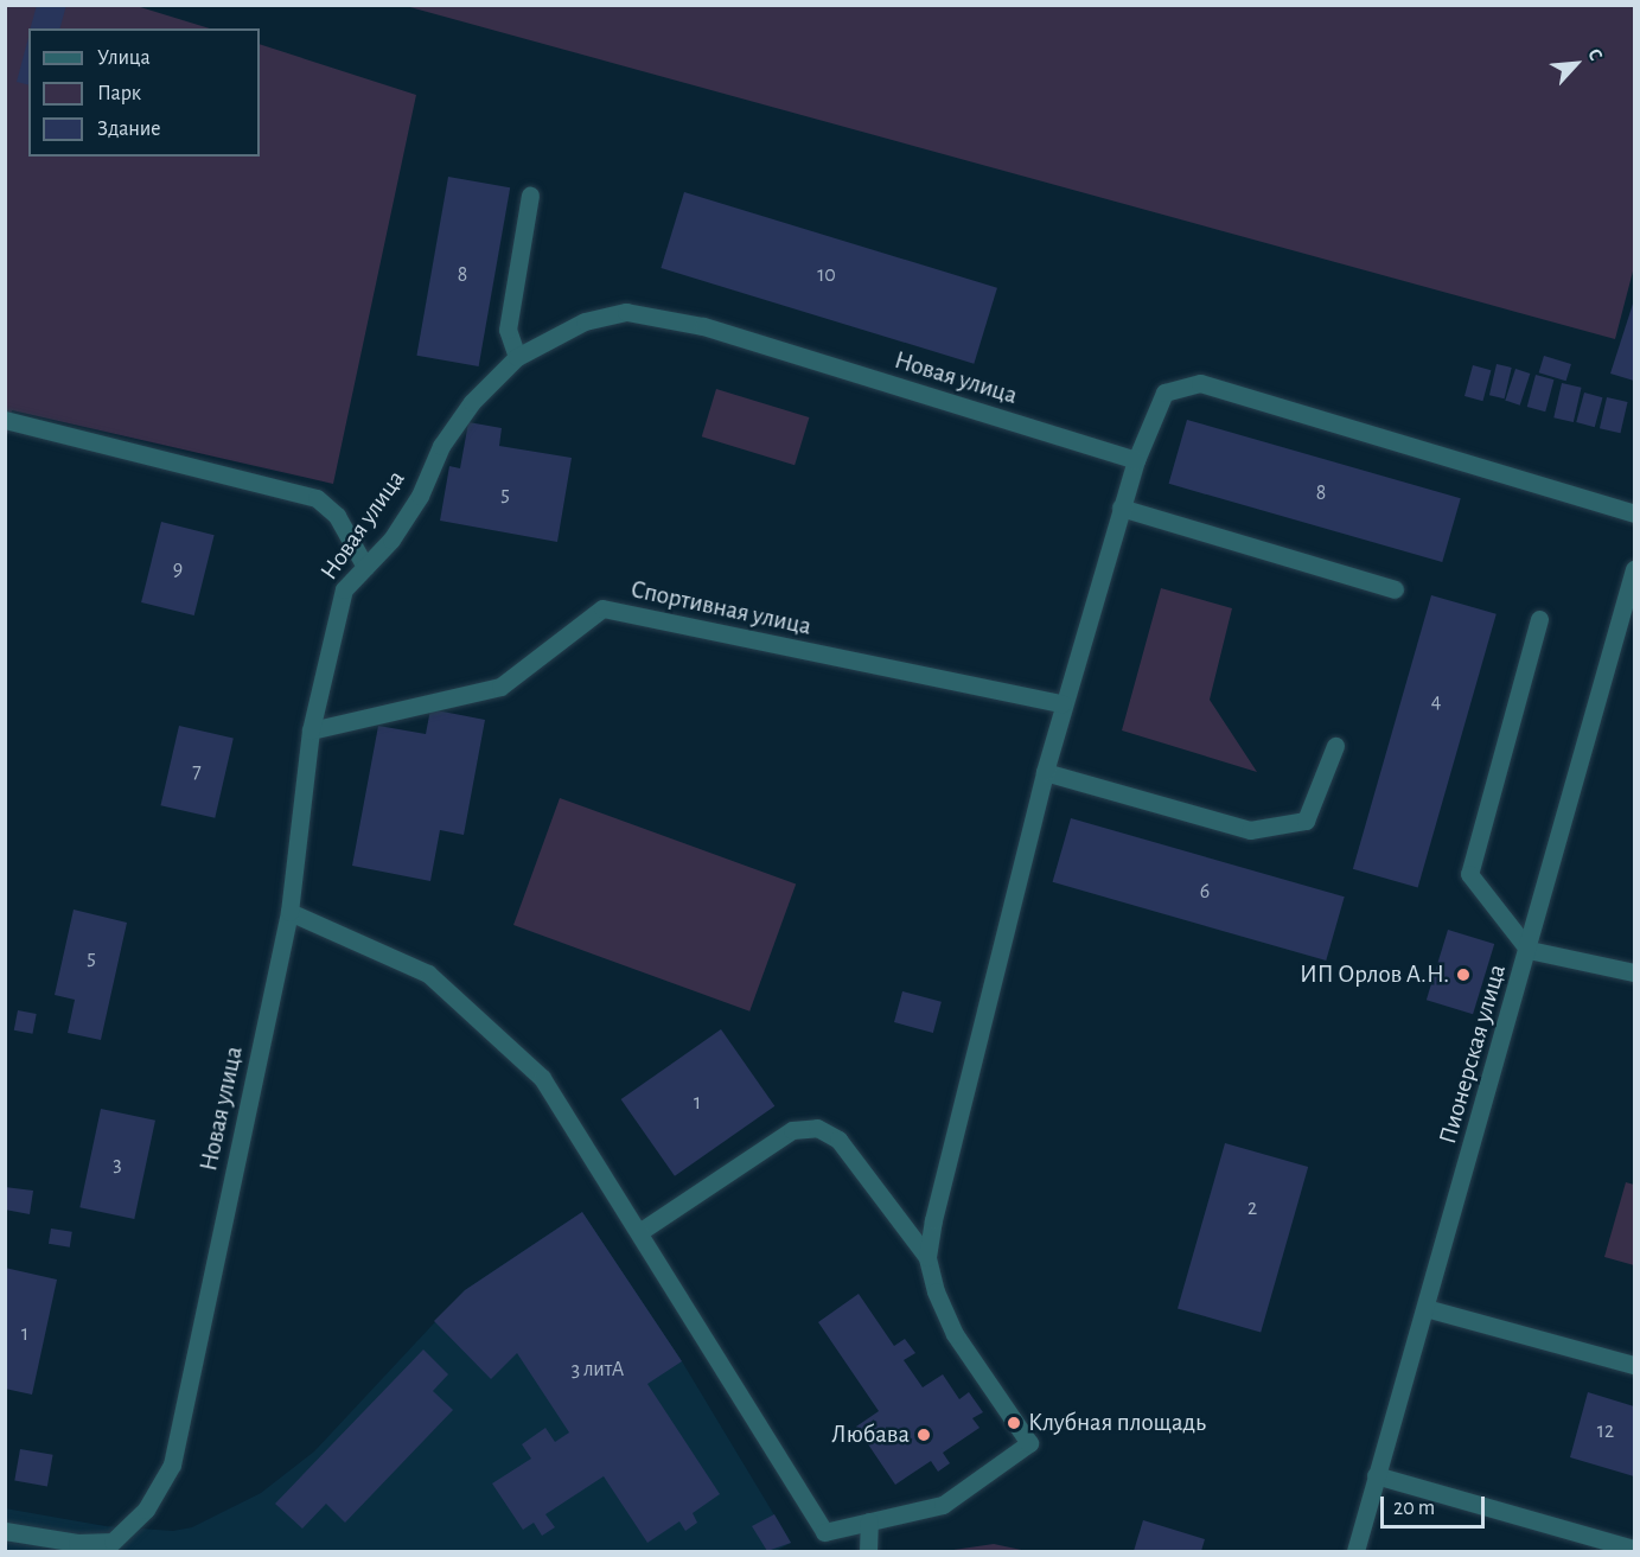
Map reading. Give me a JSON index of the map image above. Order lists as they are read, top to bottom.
{
  "streets": {
    "street": ["Новая улица", "Спортивная улица", "Пионерская улица"]
  },
  "crossings": [
    ["Новая улица", "Спортивная улица"]
  ],
  "places": ["ИП Орлов А.Н.", "Клубная площадь", "Любава"],
  "house_numbers": [
    "8",
    "10",
    "8",
    "5",
    "9",
    "4",
    "7",
    "6",
    "5",
    "1",
    "3",
    "2",
    "1",
    "3 литА",
    "12"
  ],
  "legend": ["Улица", "Парк", "Здание"],
  "scale_bar": "20 m",
  "north": "top right"
}
